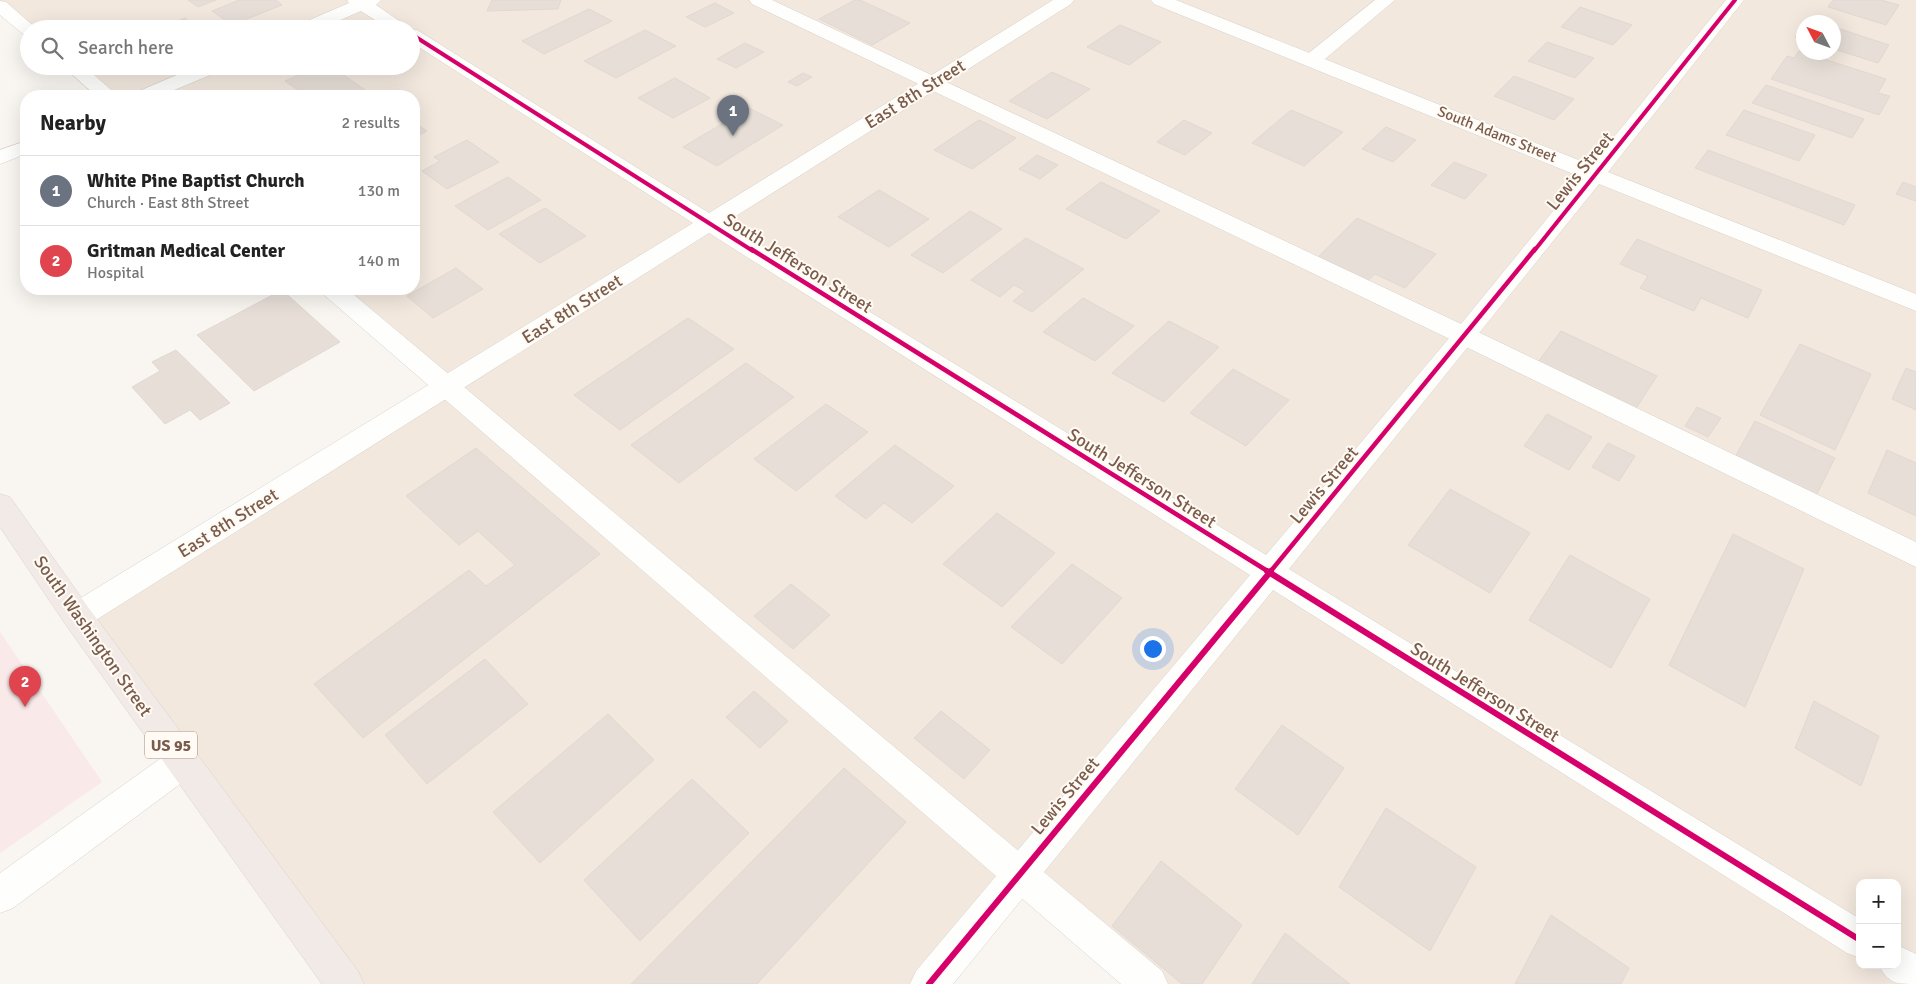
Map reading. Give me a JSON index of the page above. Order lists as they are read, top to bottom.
{
  "streets": {
    "highway": ["South Washington Street", "US 95"],
    "street": [
      "East 8th Street",
      "South Adams Street",
      "Lewis Street",
      "South Jefferson Street"
    ]
  },
  "crossings": [
    ["East 8th Street", "South Jefferson Street"],
    ["East 8th Street", "South Washington Street"],
    ["South Adams Street", "Lewis Street"],
    ["Lewis Street", "South Jefferson Street"]
  ],
  "north": "top left",
  "page": {
    "search": "Search here",
    "heading": ["Nearby", "2 results"],
    "pins": ["1", "2"],
    "list": [
      {
        "mark": "1",
        "name": "White Pine Baptist Church",
        "note": "Church · East 8th Street",
        "value": "130 m"
      },
      {
        "mark": "2",
        "name": "Gritman Medical Center",
        "note": "Hospital",
        "value": "140 m"
      }
    ],
    "map_buttons": ["+", "−"]
  }
}
